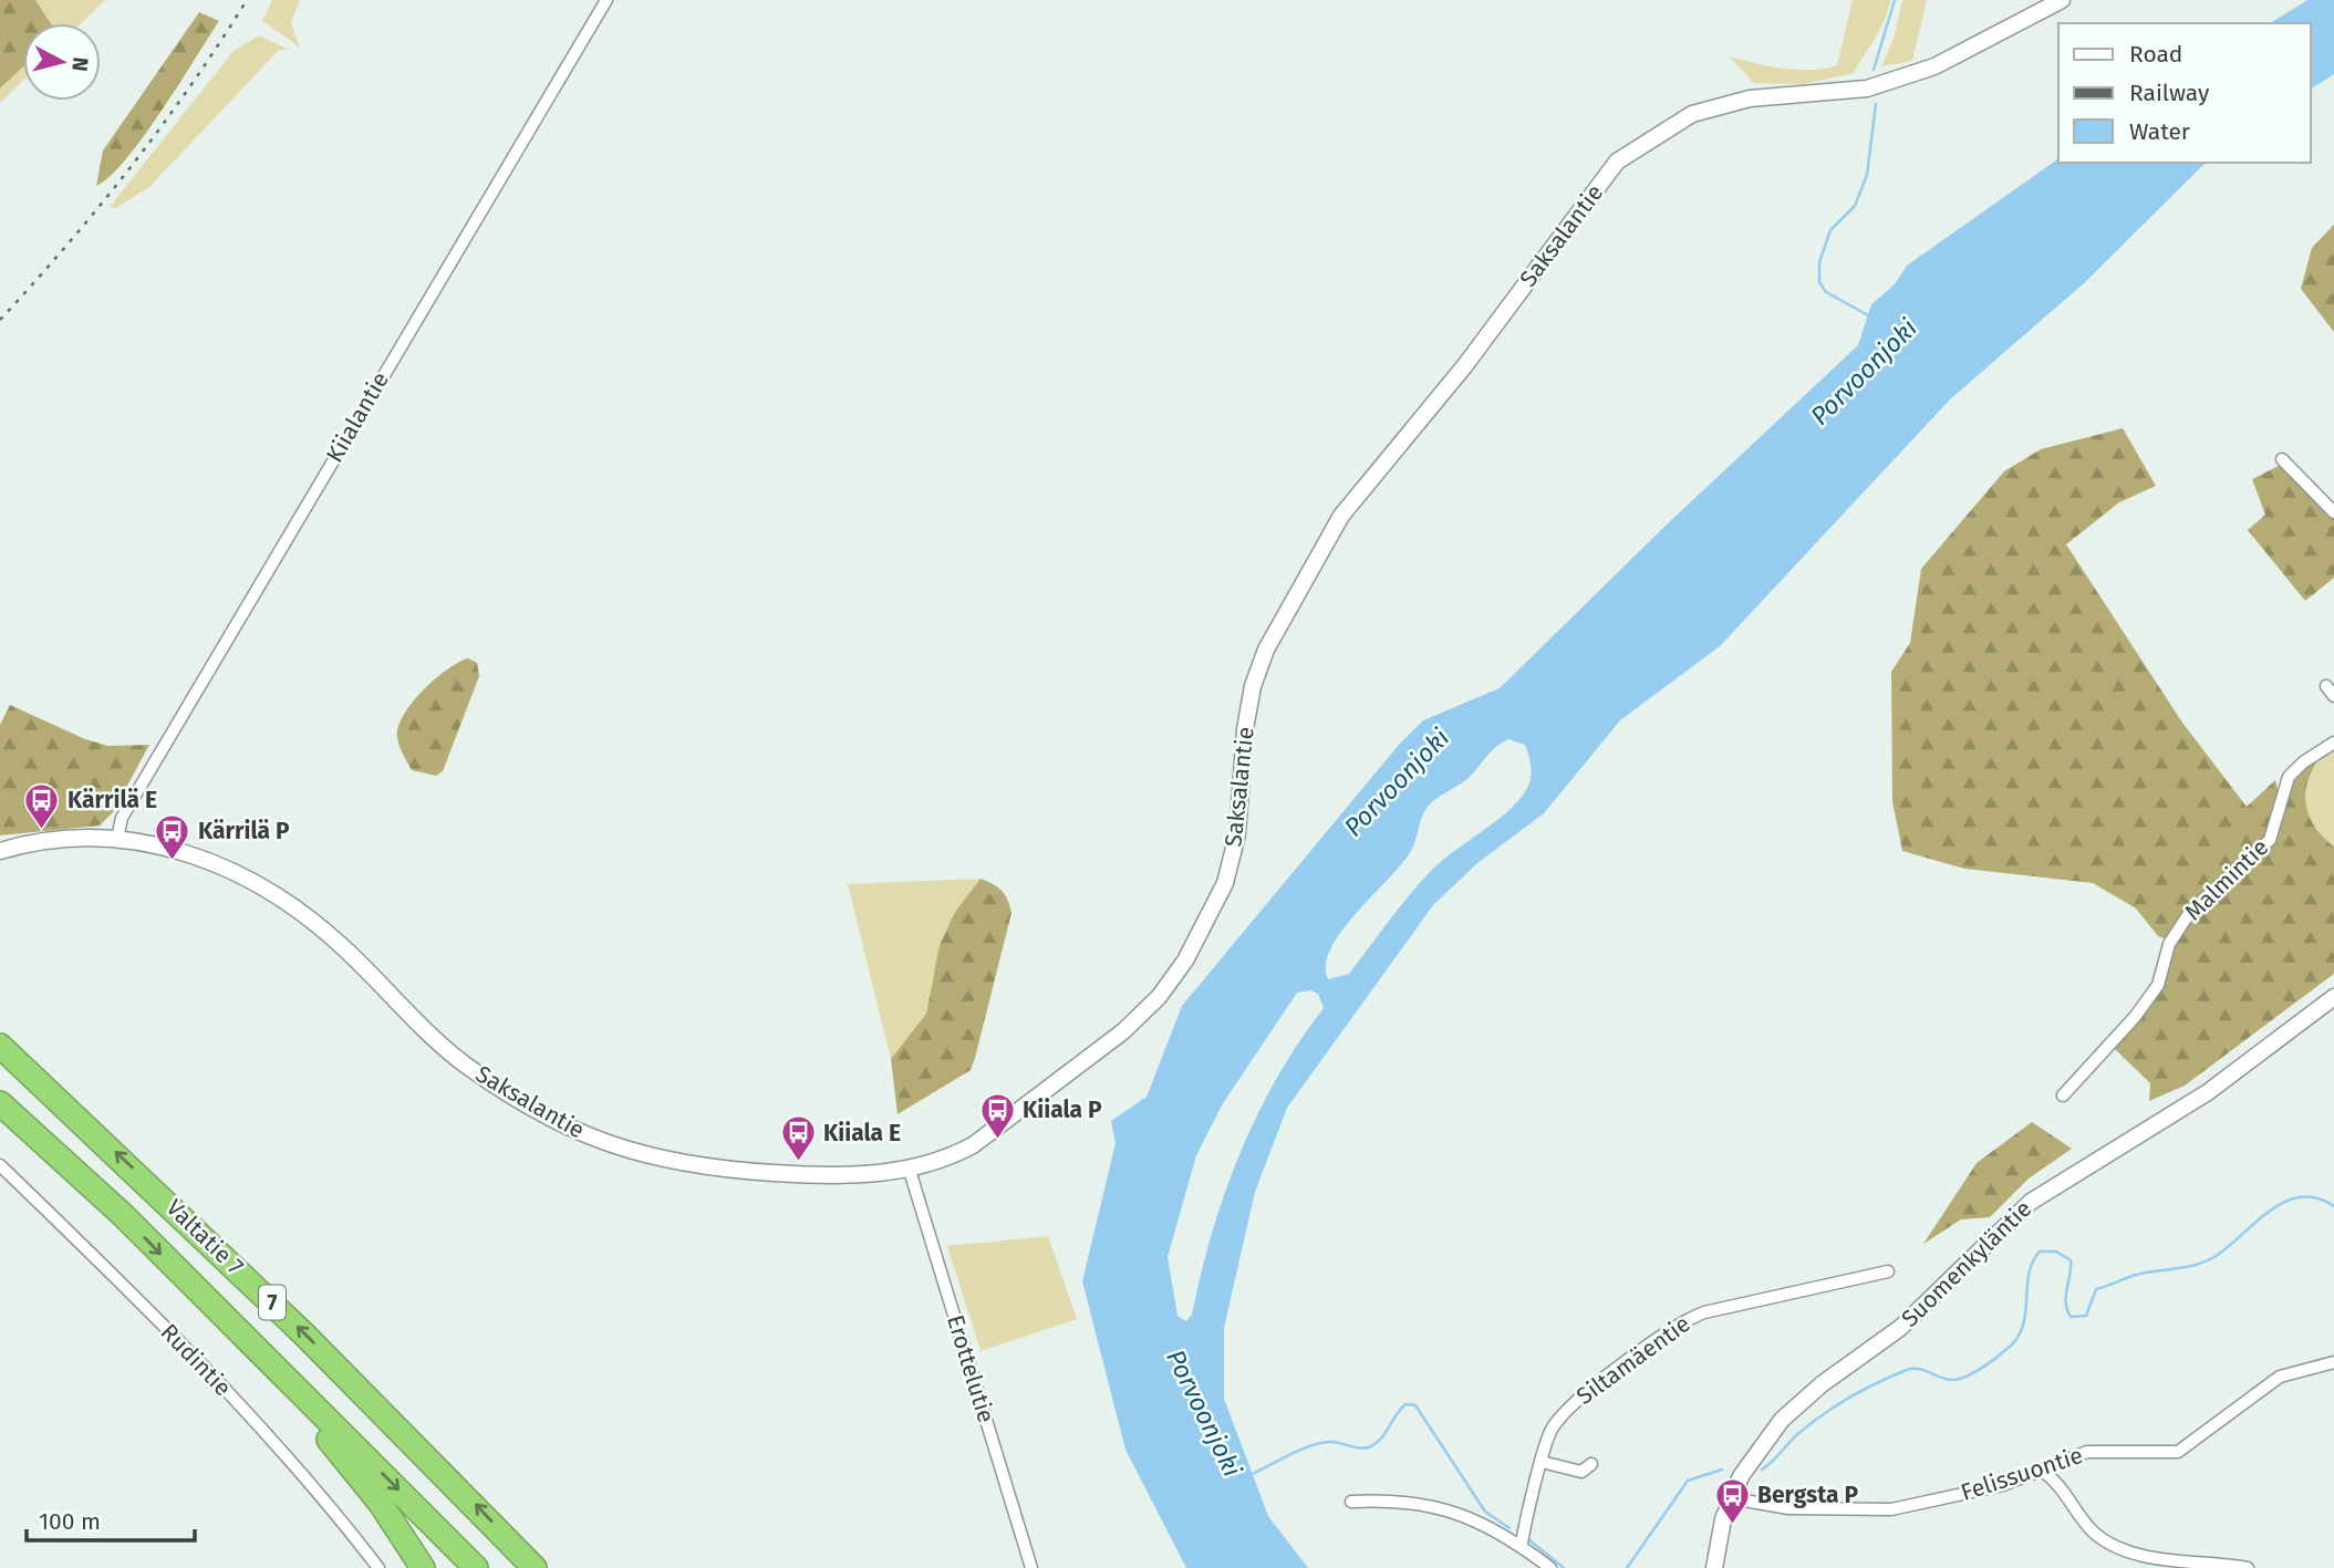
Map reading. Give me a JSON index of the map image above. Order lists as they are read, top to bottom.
{
  "streets": {
    "highway": ["Valtatie 7", "7"],
    "street": [
      "Saksalantie",
      "Kiialantie",
      "Malmintie",
      "Suomenkyläntie",
      "Rudintie",
      "Siltamäentie",
      "Erottelutie",
      "Felissuontie"
    ]
  },
  "crossings": [
    ["Saksalantie", "Kiialantie"],
    ["Saksalantie", "Erottelutie"],
    ["Suomenkyläntie", "Felissuontie"]
  ],
  "water": ["Porvoonjoki"],
  "places": {
    "bus stop": [
      "Kärrilä E",
      "Kärrilä P",
      "Kiiala P",
      "Kiiala E",
      "Bergsta P"
    ]
  },
  "legend": ["Road", "Railway", "Water"],
  "scale_bar": "100 m",
  "north": "right"
}
